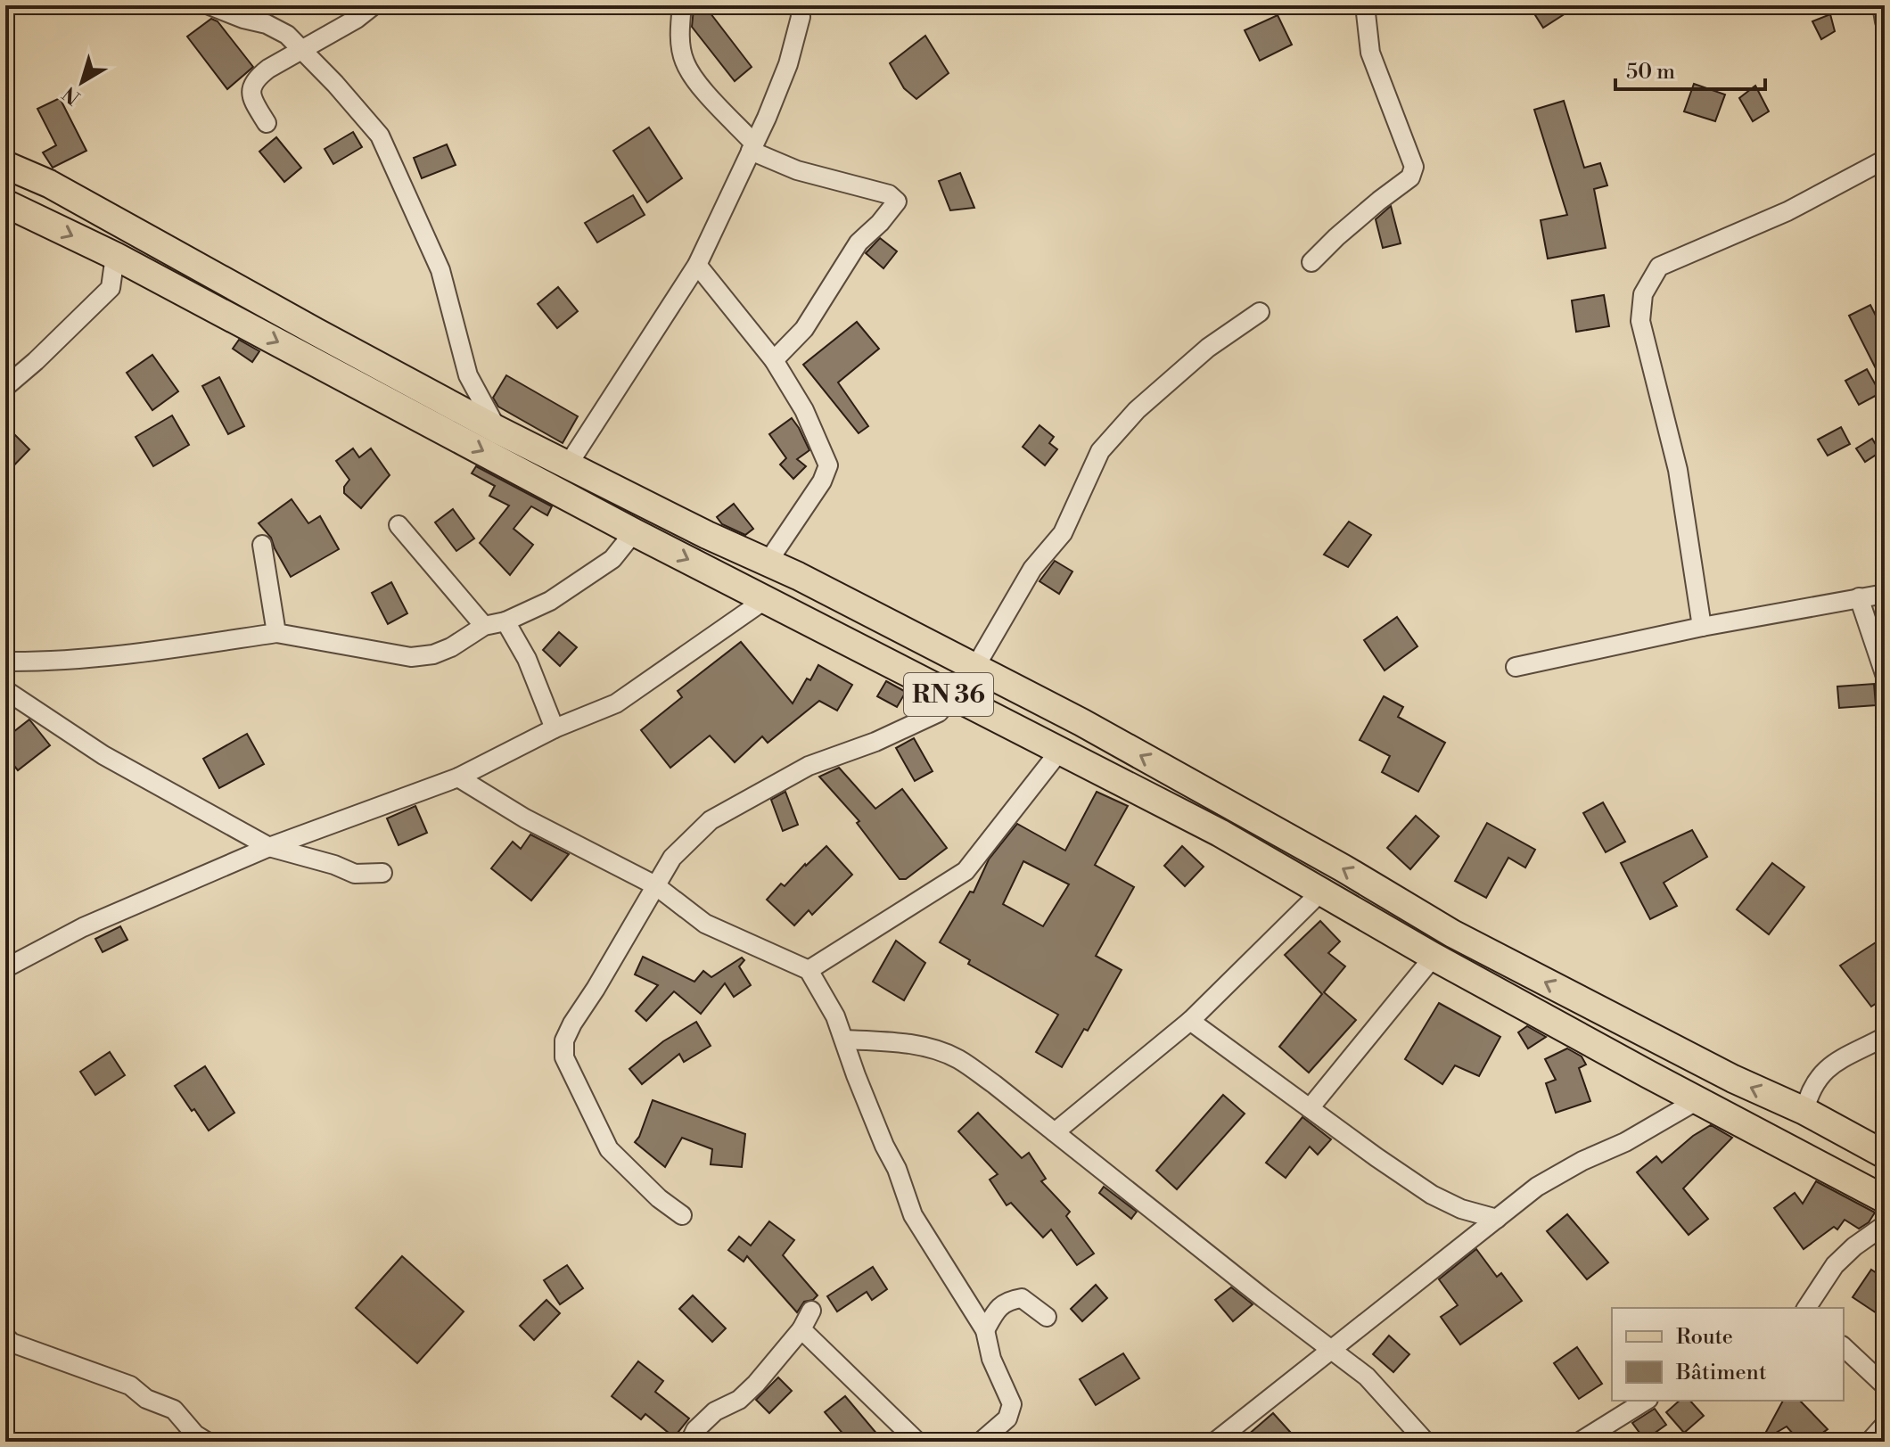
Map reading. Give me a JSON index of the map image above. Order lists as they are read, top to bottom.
{
  "streets": {
    "main road": ["RN 36"]
  },
  "legend": ["Route", "Bâtiment"],
  "scale_bar": "50 m",
  "north": "bottom left"
}
